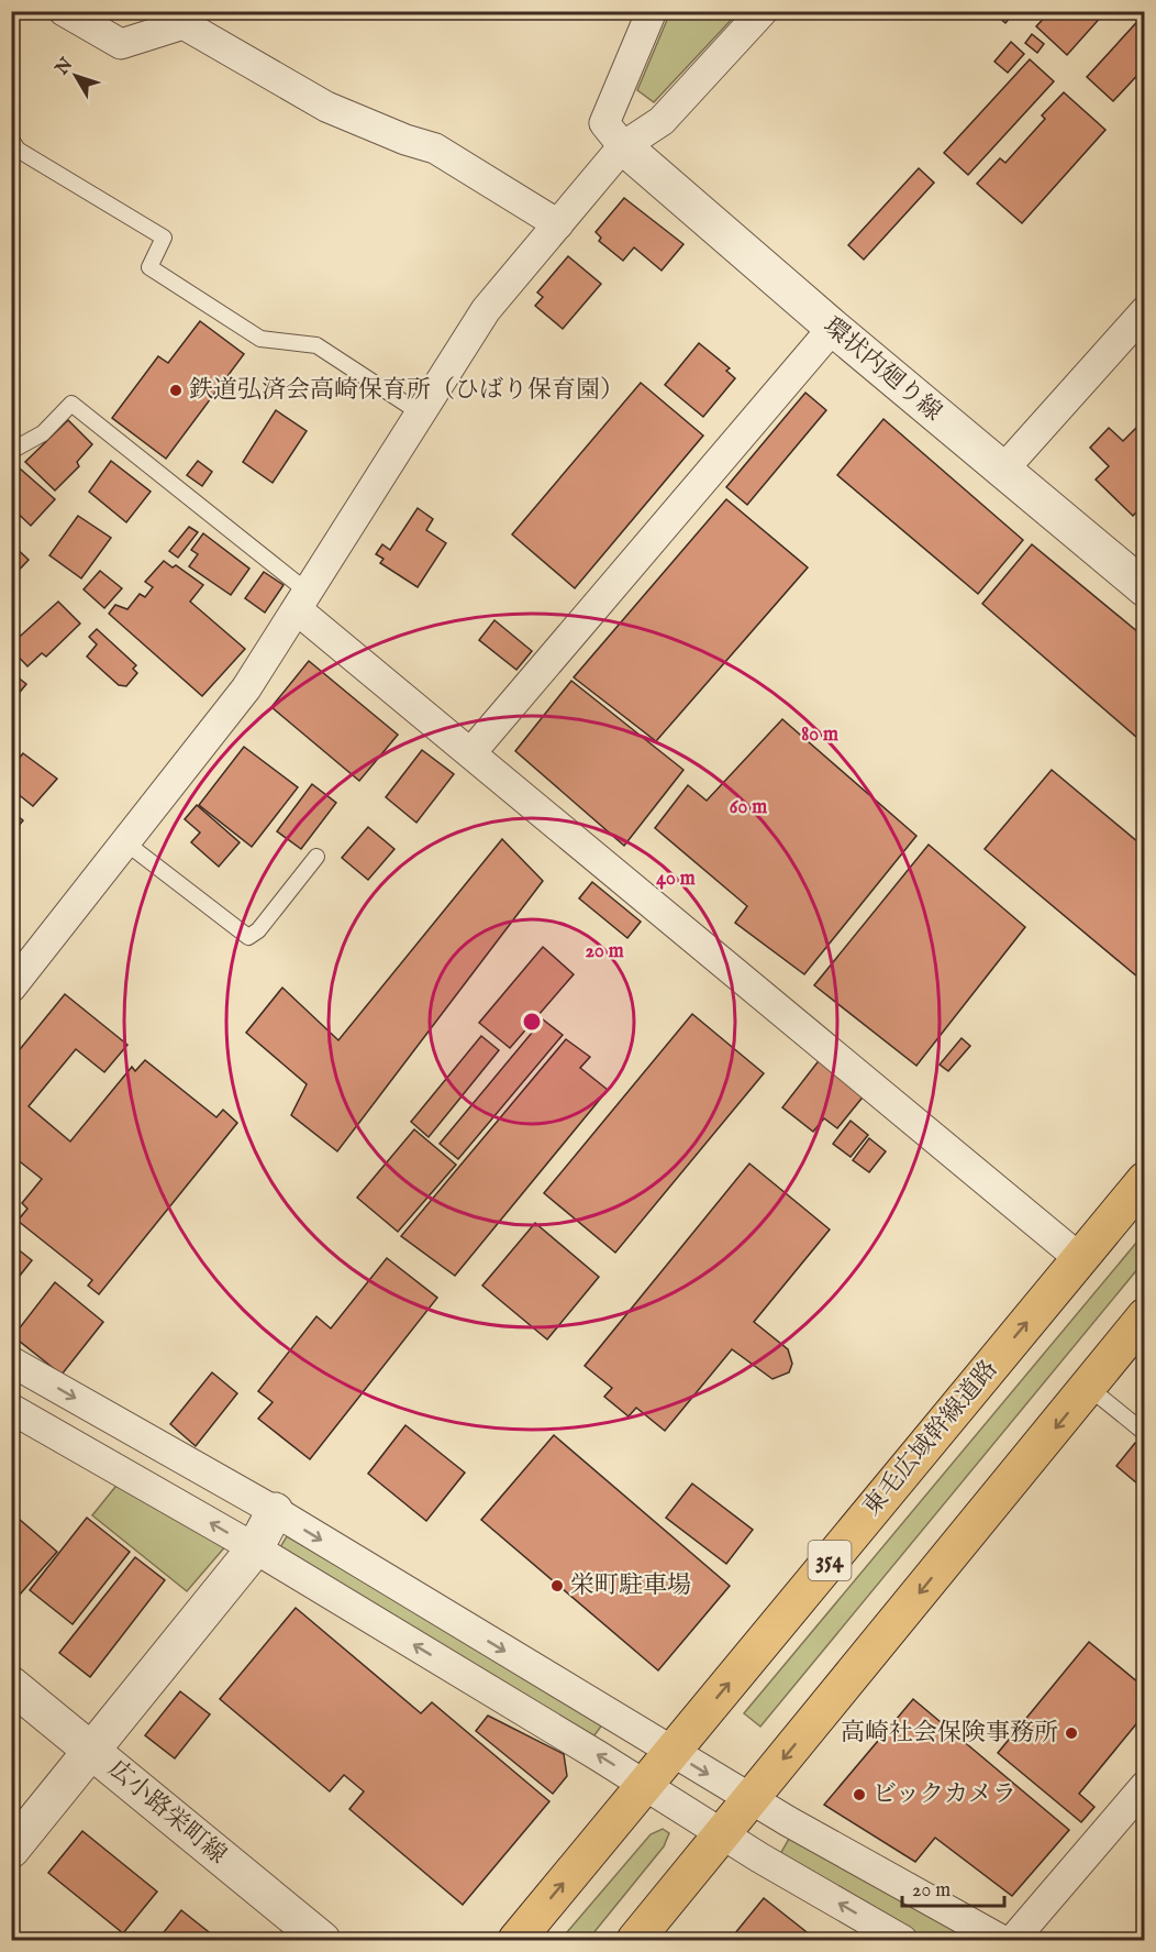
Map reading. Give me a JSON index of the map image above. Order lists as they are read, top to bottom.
{
  "streets": {
    "highway": ["東毛広域幹線道路", "354"],
    "street": ["環状内廻り線", "広小路栄町線"]
  },
  "places": [
    "鉄道弘済会高崎保育所（ひばり保育園）",
    "栄町駐車場",
    "高崎社会保険事務所",
    "ビックカメラ"
  ],
  "scale_bar": "20 m",
  "north": "top left",
  "rings": [
    "80 m",
    "60 m",
    "40 m",
    "20 m"
  ]
}
